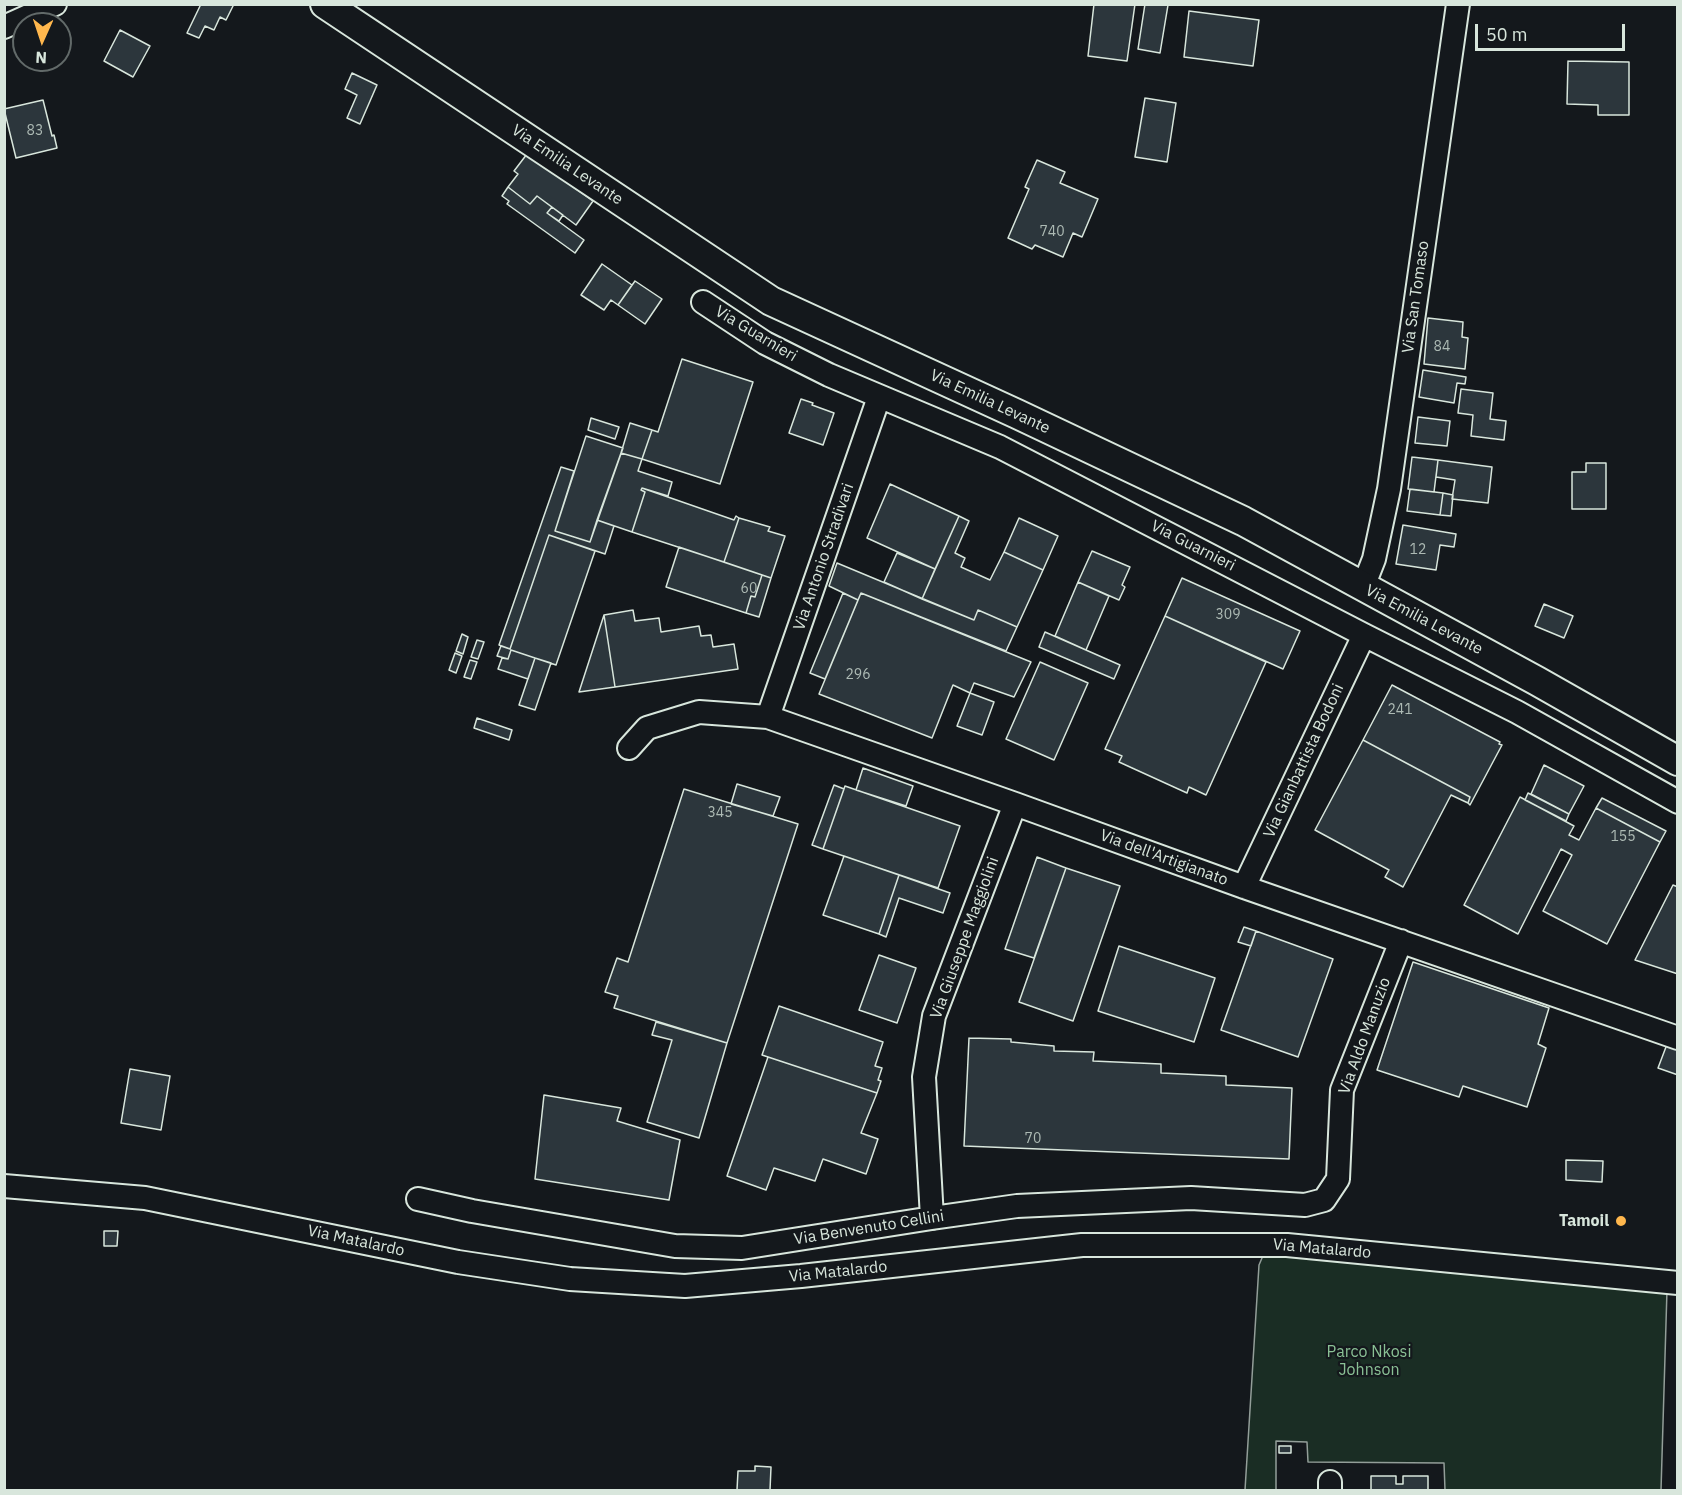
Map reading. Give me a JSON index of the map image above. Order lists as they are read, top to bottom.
{
  "streets": {
    "main road": ["Via Emilia Levante"],
    "street": [
      "Via San Tomaso",
      "Via Guarnieri",
      "Via Antonio Stradivari",
      "Via Gianbattista Bodoni",
      "Via dell'Artigianato",
      "Via Giuseppe Maggiolini",
      "Via Aldo Manuzio",
      "Via Benvenuto Cellini",
      "Via Matalardo"
    ]
  },
  "crossings": [
    ["Via Emilia Levante", "Via San Tomaso"],
    ["Via Guarnieri", "Via Antonio Stradivari"],
    ["Via Guarnieri", "Via Gianbattista Bodoni"],
    ["Via Antonio Stradivari", "Via dell'Artigianato"],
    ["Via Gianbattista Bodoni", "Via dell'Artigianato"],
    ["Via dell'Artigianato", "Via Giuseppe Maggiolini"],
    ["Via dell'Artigianato", "Via Aldo Manuzio"],
    ["Via Giuseppe Maggiolini", "Via Benvenuto Cellini"],
    ["Via Aldo Manuzio", "Via Benvenuto Cellini"]
  ],
  "parks": ["Parco Nkosi Johnson"],
  "places": ["Tamoil"],
  "house_numbers": [
    "83",
    "740",
    "84",
    "12",
    "60",
    "309",
    "296",
    "241",
    "345",
    "155",
    "70"
  ],
  "scale_bar": "50 m",
  "north": "bottom"
}
